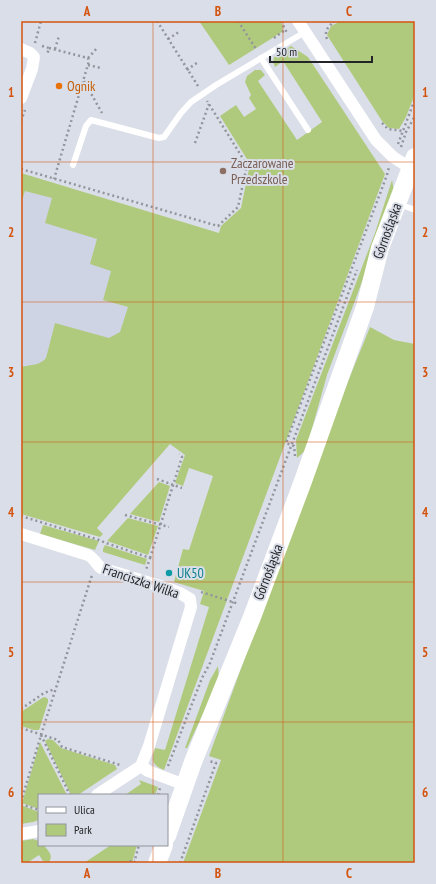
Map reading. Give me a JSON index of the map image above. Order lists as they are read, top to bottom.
{
  "streets": {
    "street": ["Górnośląska", "Franciszka Wilka"]
  },
  "places": ["Ognik", "Zaczarowane Przedszkole", "UK50"],
  "legend": ["Ulica", "Park"],
  "scale_bar": "50 m",
  "grid": {
    "columns": ["A", "B", "C"],
    "rows": [
      "1",
      "2",
      "3",
      "4",
      "5",
      "6"
    ]
  }
}
